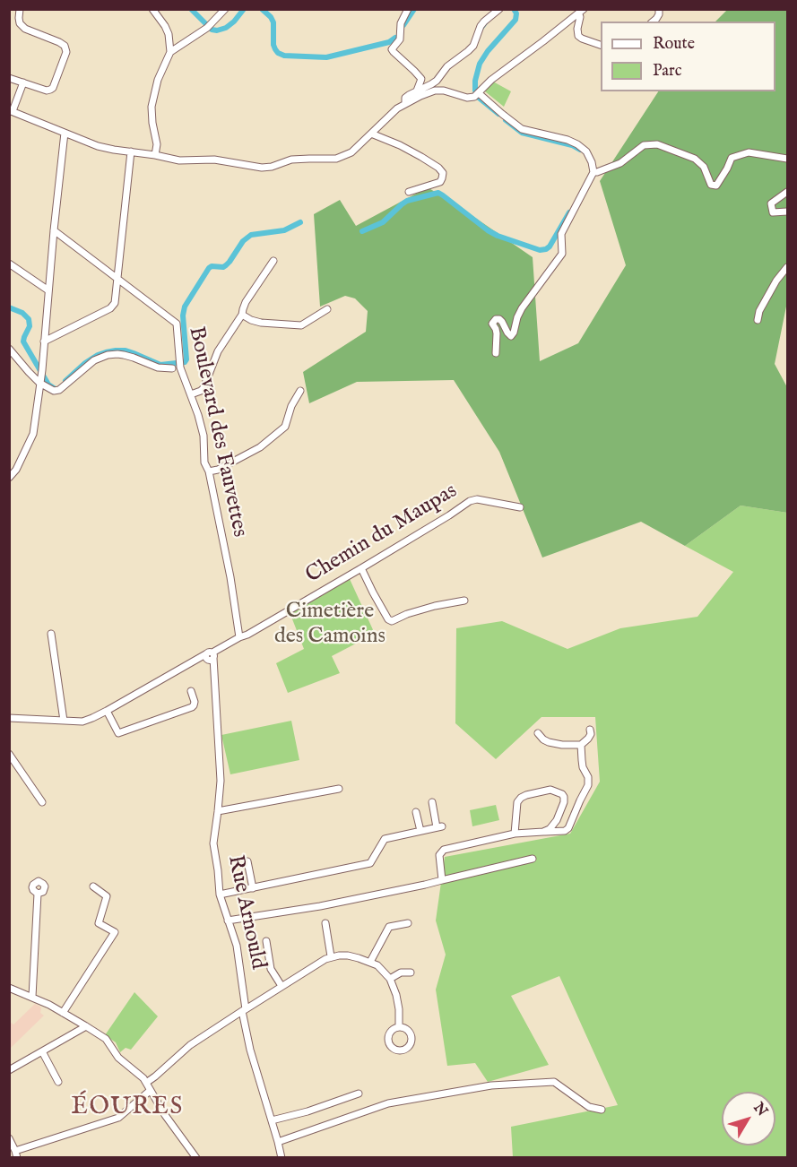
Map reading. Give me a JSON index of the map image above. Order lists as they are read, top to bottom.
{
  "streets": {
    "street": ["Boulevard des Fauvettes", "Chemin du Maupas", "Rue Arnould"]
  },
  "crossings": [
    ["Boulevard des Fauvettes", "Chemin du Maupas"]
  ],
  "districts": ["ÉOURES"],
  "parks": ["Cimetière des Camoins"],
  "legend": ["Route", "Parc"],
  "north": "top right"
}
